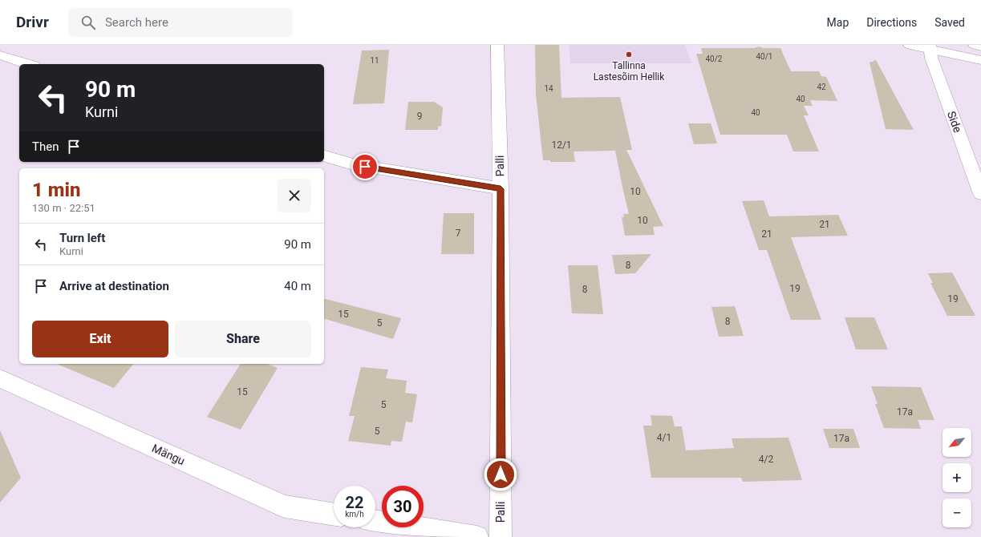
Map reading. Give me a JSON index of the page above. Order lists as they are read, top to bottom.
{
  "streets": {
    "main road": ["Side", "Palli", "Mängu"]
  },
  "places": ["Tallinna Lastesõim Hellik"],
  "house_numbers": [
    "40/1",
    "40/2",
    "11",
    "42",
    "14",
    "40",
    "40",
    "9",
    "12/1",
    "10",
    "10",
    "21",
    "7",
    "21",
    "8",
    "19",
    "8",
    "19",
    "15",
    "8",
    "5",
    "15",
    "5",
    "17a",
    "5",
    "4/1",
    "17a",
    "4/2"
  ],
  "north": "bottom left",
  "page": {
    "header": "Drivr",
    "search": "Search here",
    "nav": ["Map", "Directions", "Saved"],
    "turn": ["90 m", "Kurni"],
    "then": "Then",
    "heading": ["1 min", "130 m · 22:51"],
    "list": [
      {
        "name": "Turn left",
        "note": "Kurni",
        "value": "90 m"
      },
      {
        "name": "Arrive at destination",
        "value": "40 m"
      }
    ],
    "buttons": ["Exit", "Share"],
    "map_buttons": ["+", "−"],
    "speed": "22 km/h",
    "limit": "30"
  }
}
